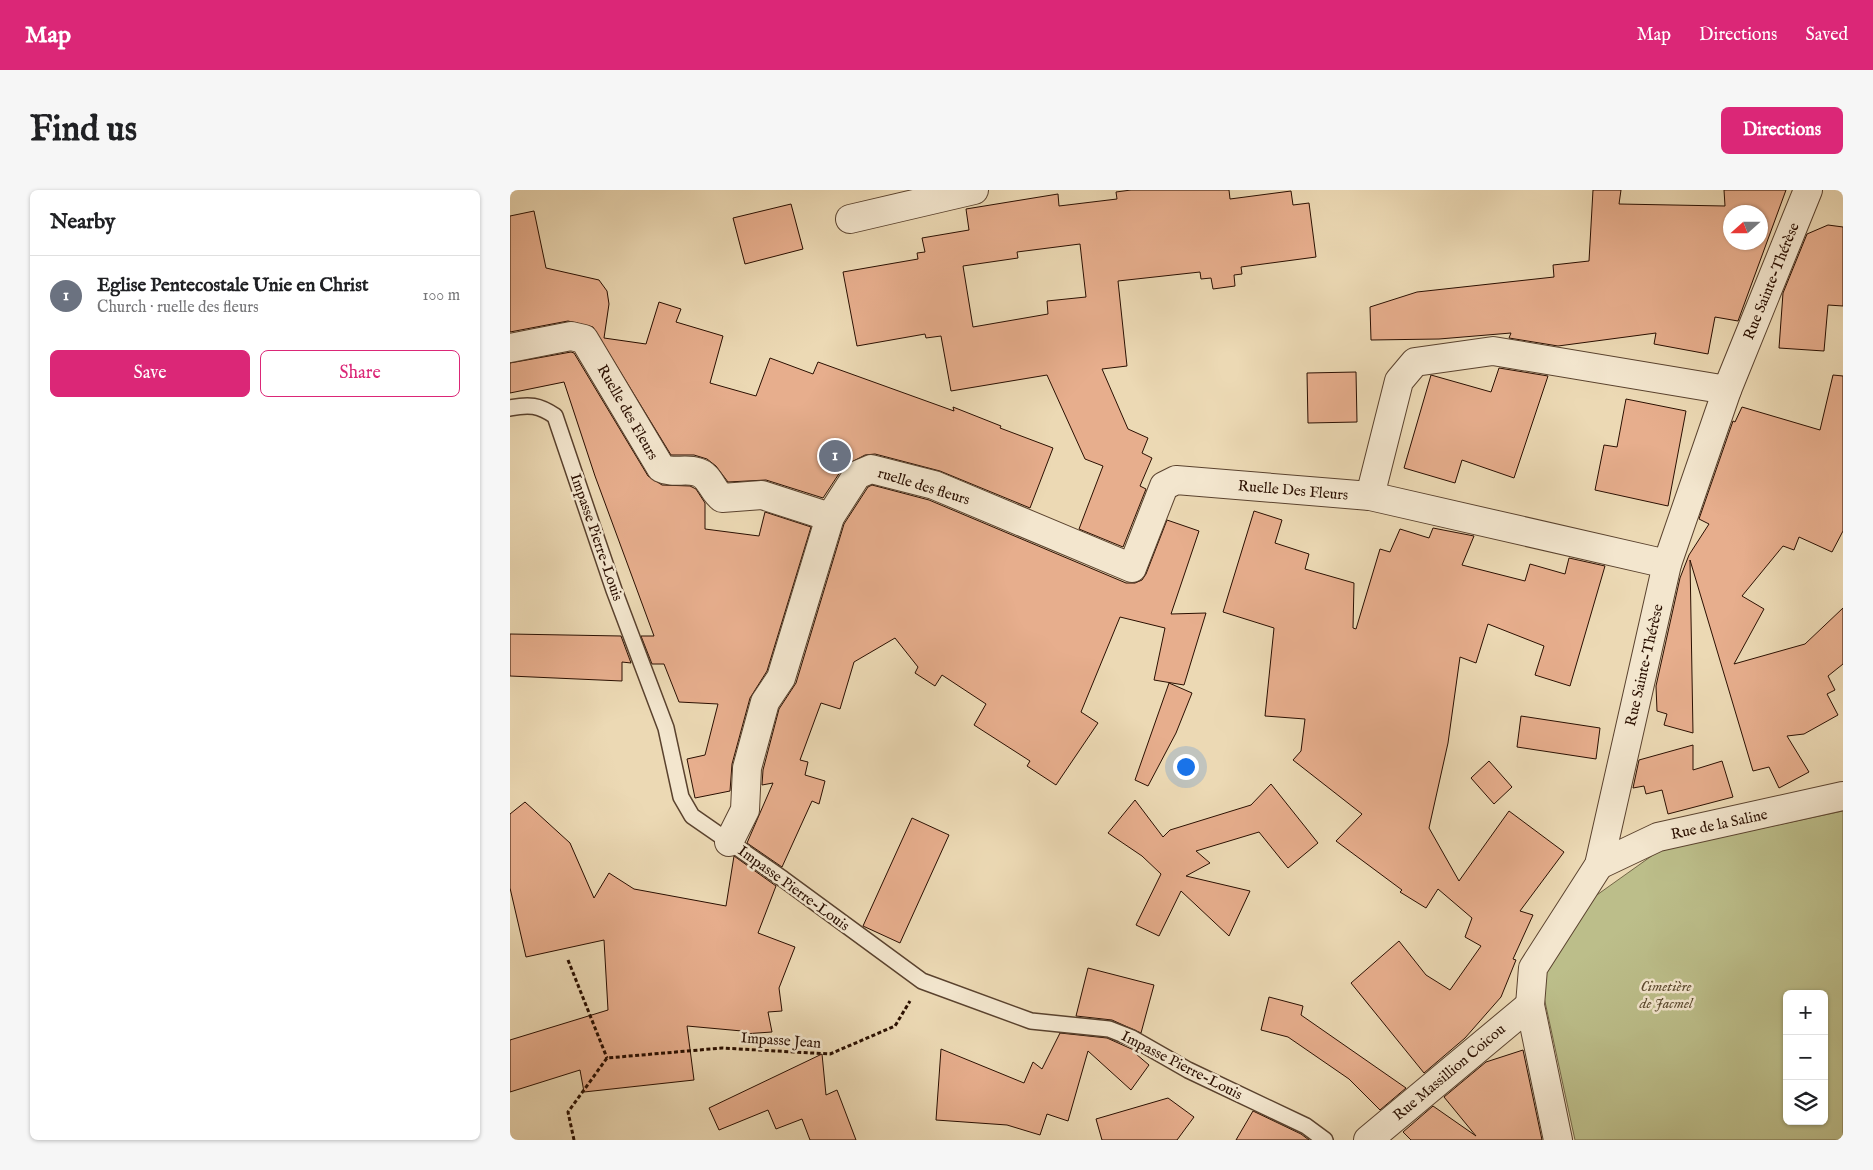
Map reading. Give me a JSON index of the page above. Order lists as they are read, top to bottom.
{
  "streets": {
    "street": [
      "Rue Sainte-Thérèse",
      "Ruelle des Fleurs",
      "ruelle des fleurs",
      "Ruelle Des Fleurs",
      "Rue de la Saline",
      "Rue Massillion Coicou"
    ],
    "lane": ["Impasse Pierre-Louis"],
    "path": ["Impasse Jean"]
  },
  "crossings": [
    ["Rue Sainte-Thérèse", "Ruelle Des Fleurs"],
    ["Rue Sainte-Thérèse", "Rue de la Saline"],
    ["Rue Sainte-Thérèse", "Rue Massillion Coicou"],
    ["Ruelle des Fleurs", "ruelle des fleurs"],
    ["ruelle des fleurs", "Ruelle Des Fleurs"],
    ["ruelle des fleurs", "Impasse Pierre-Louis"],
    ["Impasse Pierre-Louis", "Impasse Jean"]
  ],
  "parks": ["Cimetière de Jacmel"],
  "north": "left",
  "page": {
    "header": "Map",
    "nav": ["Map", "Directions", "Saved"],
    "buttons": [
      "Directions",
      ["Save", "Share"]
    ],
    "title": "Find us",
    "heading": "Nearby",
    "list": [
      {
        "mark": "1",
        "name": "Eglise Pentecostale Unie en Christ",
        "note": "Church · ruelle des fleurs",
        "value": "100 m"
      }
    ],
    "pins": "1",
    "map_buttons": ["+", "−"]
  }
}
